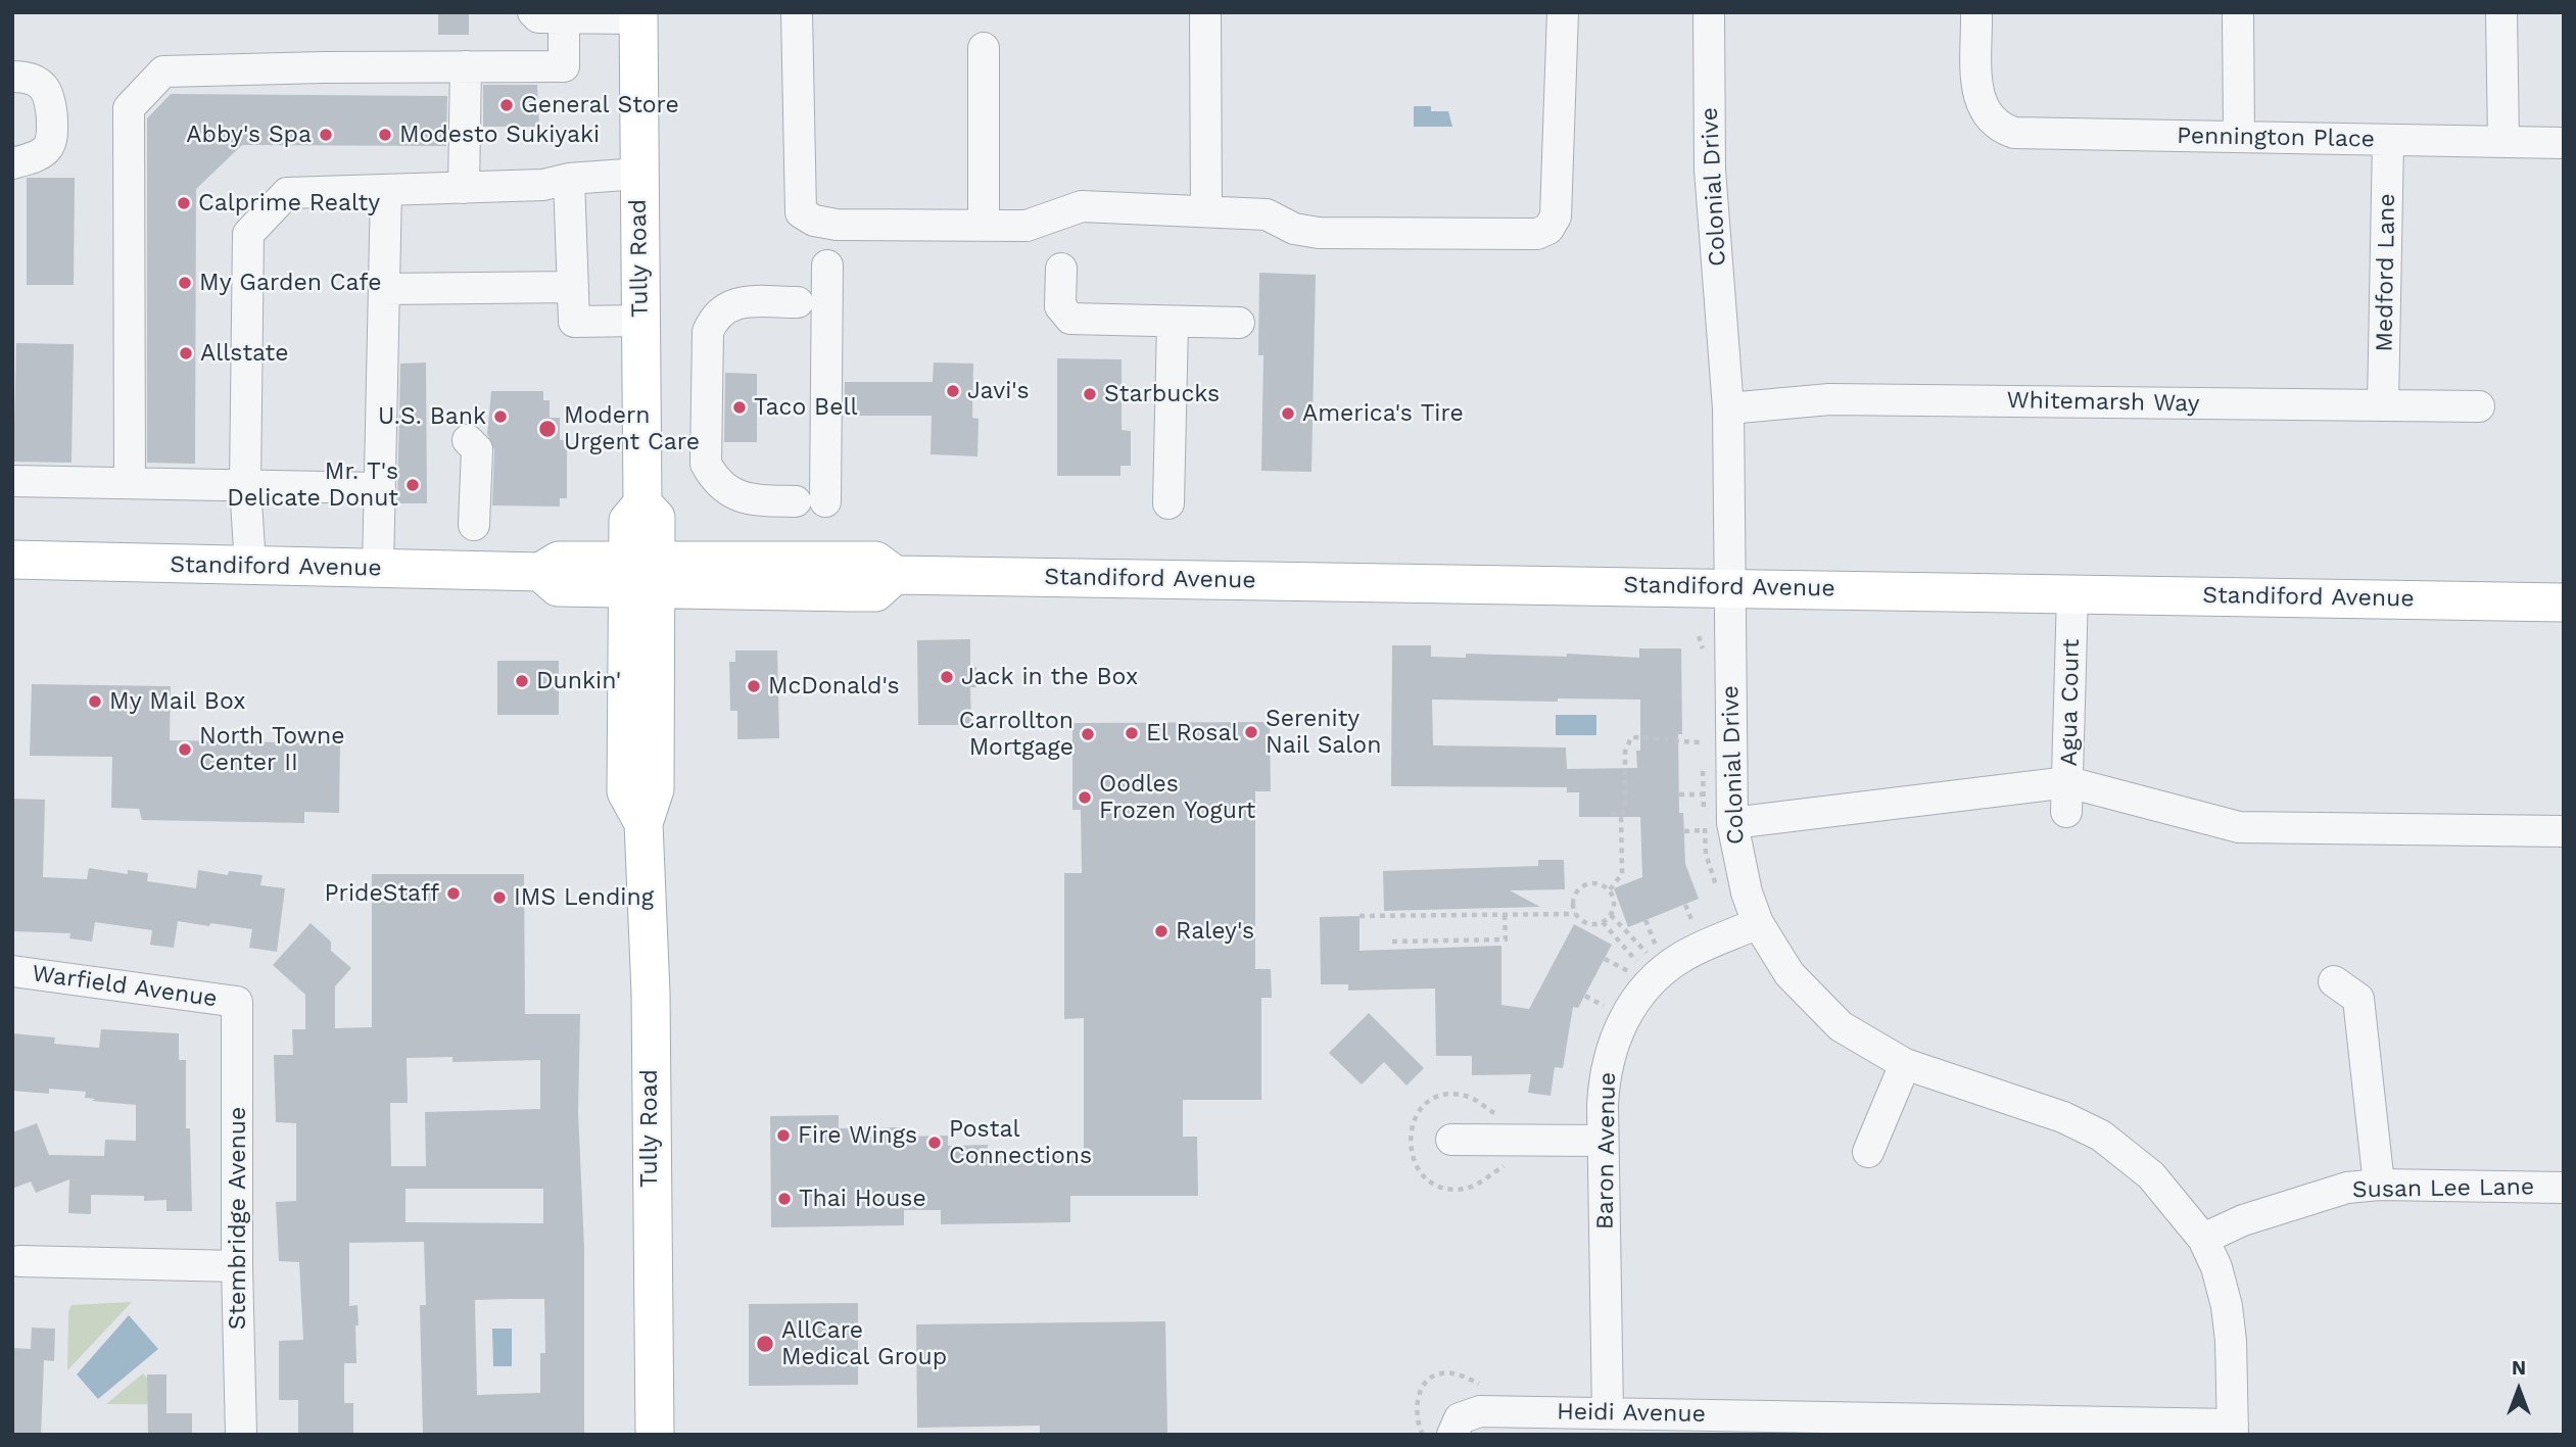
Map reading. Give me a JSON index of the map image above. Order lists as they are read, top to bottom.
{
  "streets": {
    "main road": ["Tully Road", "Standiford Avenue"],
    "street": [
      "Pennington Place",
      "Colonial Drive",
      "Medford Lane",
      "Whitemarsh Way",
      "Agua Court",
      "Warfield Avenue",
      "Baron Avenue",
      "Susan Lee Lane",
      "Stembridge Avenue",
      "Heidi Avenue"
    ]
  },
  "crossings": [
    ["Pennington Place", "Medford Lane"],
    ["Colonial Drive", "Whitemarsh Way"],
    ["Colonial Drive", "Standiford Avenue"],
    ["Colonial Drive", "Baron Avenue"],
    ["Colonial Drive", "Susan Lee Lane"],
    ["Colonial Drive", "Heidi Avenue"],
    ["Tully Road", "Standiford Avenue"],
    ["Medford Lane", "Whitemarsh Way"],
    ["Standiford Avenue", "Agua Court"],
    ["Warfield Avenue", "Stembridge Avenue"],
    ["Baron Avenue", "Heidi Avenue"]
  ],
  "places": [
    "General Store",
    "Abby's Spa",
    "Modesto Sukiyaki",
    "Calprime Realty",
    "My Garden Cafe",
    "Allstate",
    "Javi's",
    "Starbucks",
    "Taco Bell",
    "America's Tire",
    "U.S. Bank",
    "Modern Urgent Care",
    "Mr. T's Delicate Donut",
    "Jack in the Box",
    "Dunkin'",
    "McDonald's",
    "My Mail Box",
    "Serenity Nail Salon",
    "El Rosal",
    "Carrollton Mortgage",
    "North Towne Center II",
    "Oodles Frozen Yogurt",
    "PrideStaff",
    "IMS Lending",
    "Raley's",
    "Fire Wings",
    "Postal Connections",
    "Thai House",
    "AllCare Medical Group"
  ],
  "north": "top"
}
